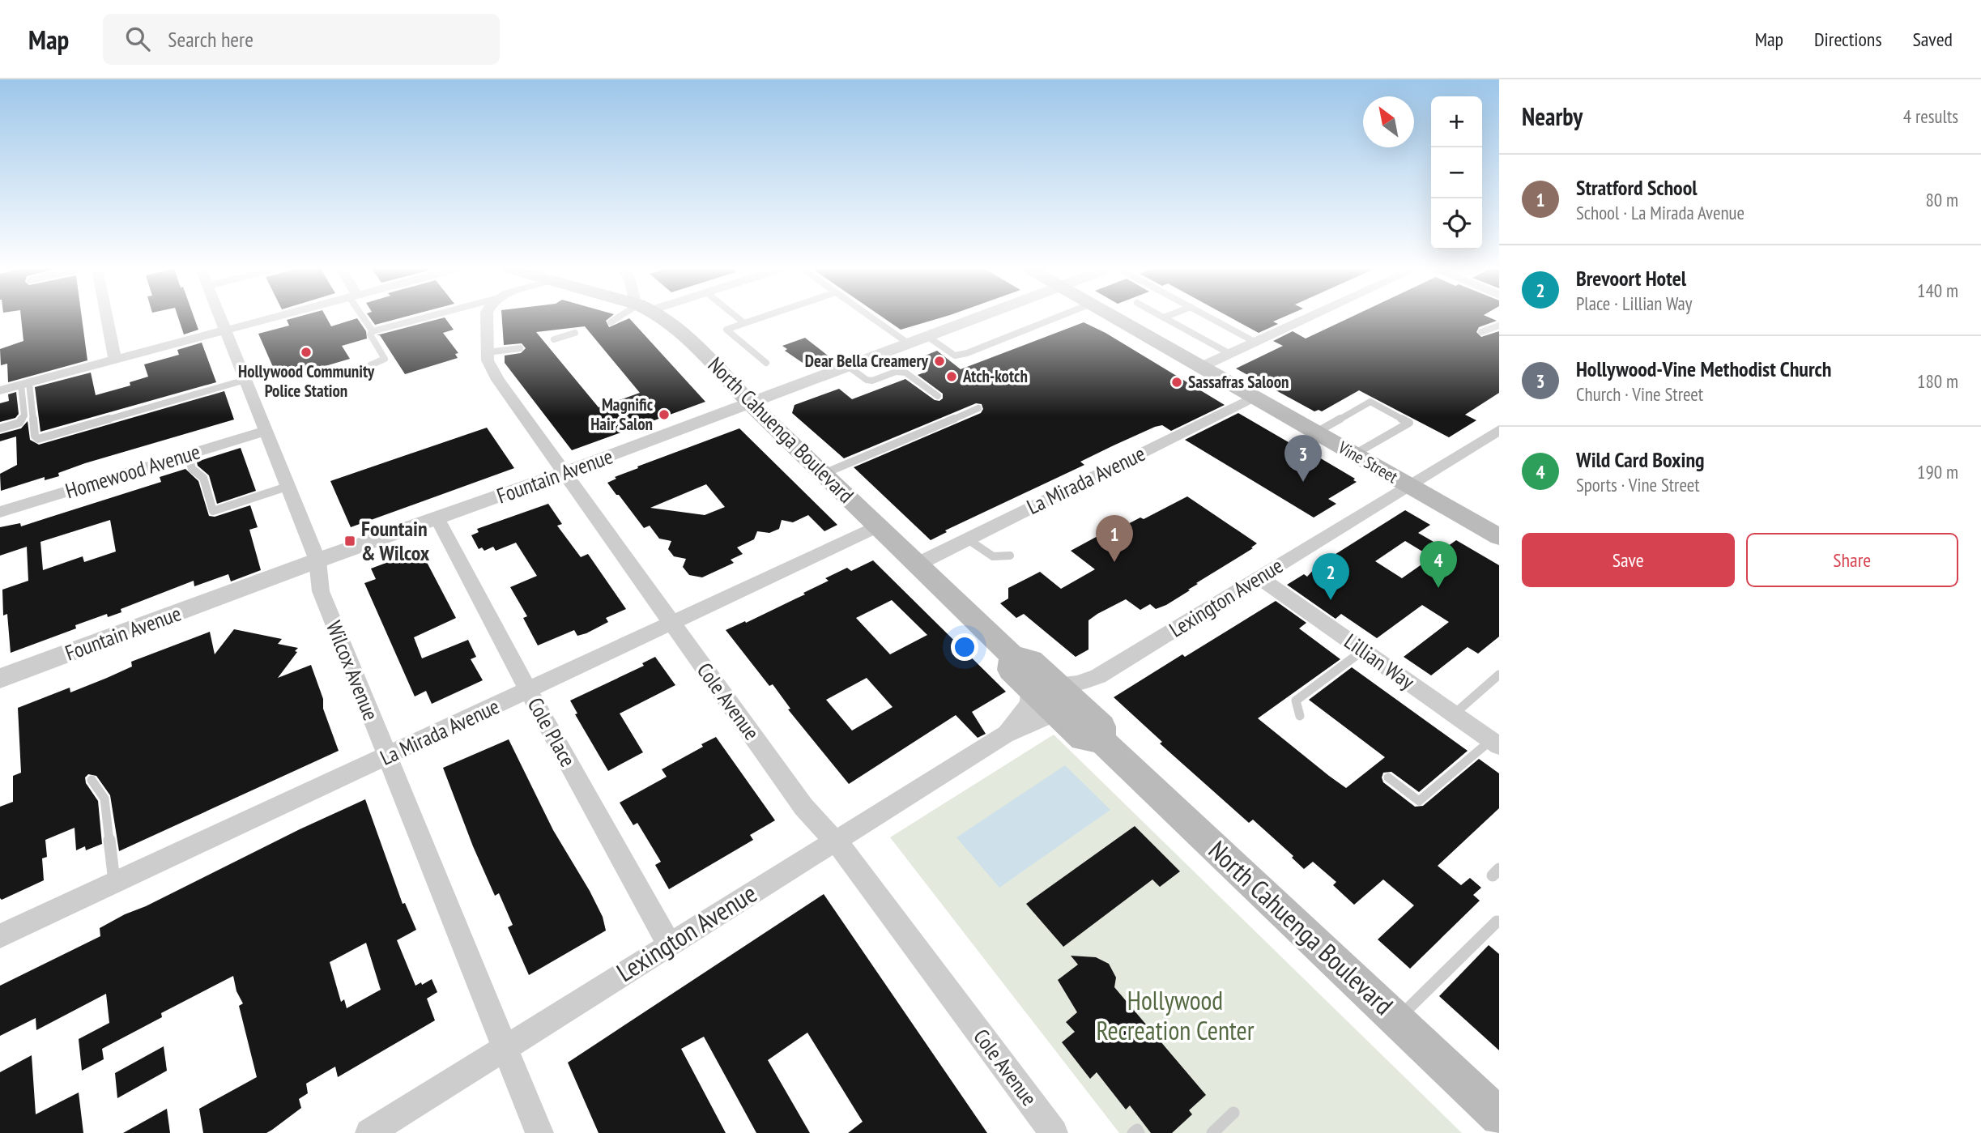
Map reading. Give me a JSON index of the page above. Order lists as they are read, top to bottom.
{
  "streets": {
    "main road": ["North Cahuenga Boulevard", "Vine Street"],
    "street": [
      "Homewood Avenue",
      "Fountain Avenue",
      "La Mirada Avenue",
      "Lexington Avenue",
      "Lillian Way",
      "Wilcox Avenue",
      "Cole Avenue",
      "Cole Place"
    ]
  },
  "crossings": [
    ["North Cahuenga Boulevard", "Fountain Avenue"],
    ["North Cahuenga Boulevard", "La Mirada Avenue"],
    ["North Cahuenga Boulevard", "Lexington Avenue"],
    ["Vine Street", "La Mirada Avenue"],
    ["Vine Street", "Lexington Avenue"],
    ["Homewood Avenue", "Wilcox Avenue"],
    ["Fountain Avenue", "Wilcox Avenue"],
    ["Fountain Avenue", "Cole Avenue"],
    ["Fountain Avenue", "Cole Place"],
    ["La Mirada Avenue", "Wilcox Avenue"],
    ["La Mirada Avenue", "Cole Avenue"],
    ["La Mirada Avenue", "Cole Place"],
    ["Lexington Avenue", "Lillian Way"],
    ["Lexington Avenue", "Wilcox Avenue"],
    ["Lexington Avenue", "Cole Avenue"],
    ["Lexington Avenue", "Cole Place"]
  ],
  "parks": ["Hollywood Recreation Center"],
  "places": {
    "other": [
      "Hollywood Community Police Station",
      "Dear Bella Creamery",
      "Atch-kotch",
      "Sassafras Saloon",
      "Magnific Hair Salon"
    ],
    "transit": ["Fountain & Wilcox"]
  },
  "north": "top left",
  "page": {
    "header": "Map",
    "search": "Search here",
    "nav": ["Map", "Directions", "Saved"],
    "heading": ["Nearby", "4 results"],
    "map_buttons": ["+", "−"],
    "list": [
      {
        "mark": "1",
        "name": "Stratford School",
        "note": "School · La Mirada Avenue",
        "value": "80 m"
      },
      {
        "mark": "2",
        "name": "Brevoort Hotel",
        "note": "Place · Lillian Way",
        "value": "140 m"
      },
      {
        "mark": "3",
        "name": "Hollywood-Vine Methodist Church",
        "note": "Church · Vine Street",
        "value": "180 m"
      },
      {
        "mark": "4",
        "name": "Wild Card Boxing",
        "note": "Sports · Vine Street",
        "value": "190 m"
      }
    ],
    "pins": [
      "3",
      "1",
      "4",
      "2"
    ],
    "buttons": ["Save", "Share"]
  }
}
